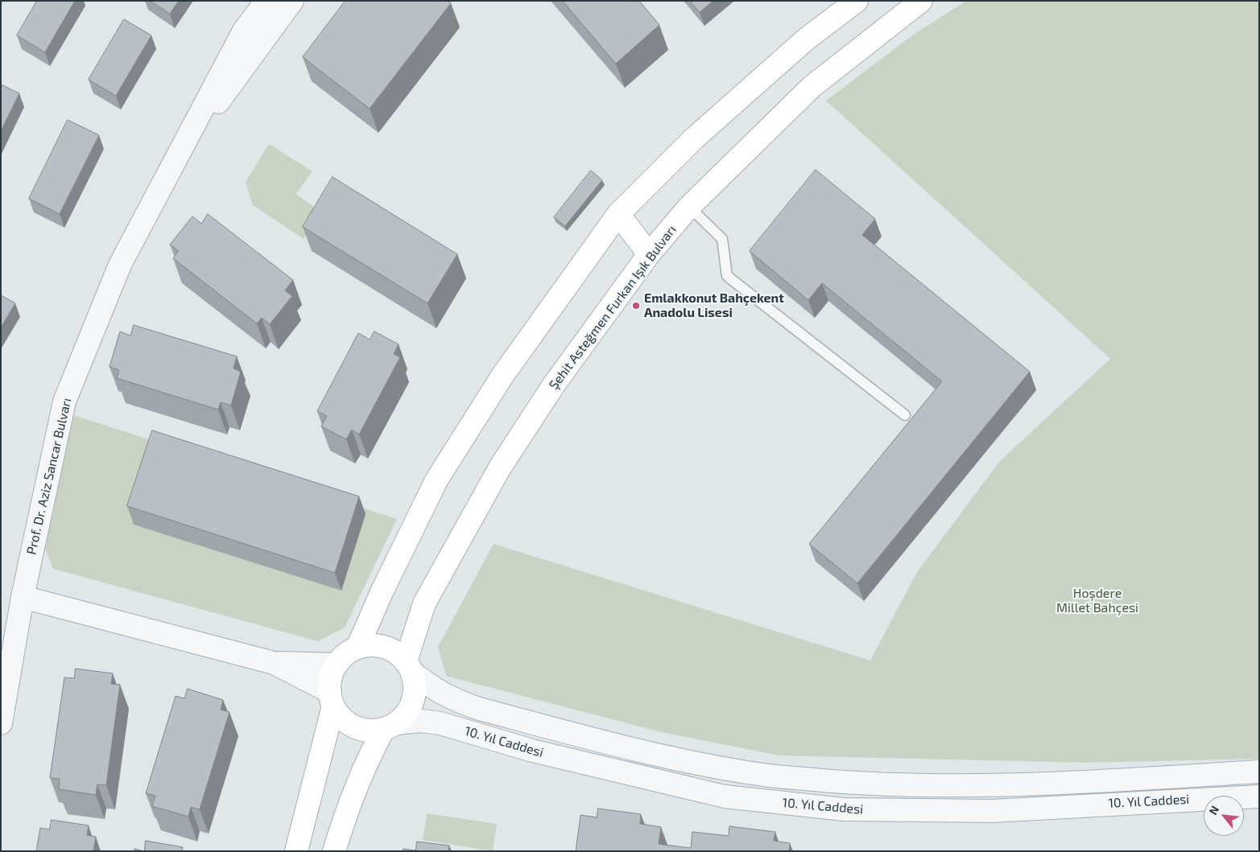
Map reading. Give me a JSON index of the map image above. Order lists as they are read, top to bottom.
{
  "streets": {
    "main road": ["Şehit Asteğmen Furkan Işık Bulvarı"],
    "street": ["Prof. Dr. Aziz Sancar Bulvarı", "10. Yıl Caddesi"]
  },
  "crossings": [
    ["Şehit Asteğmen Furkan Işık Bulvarı", "10. Yıl Caddesi"]
  ],
  "parks": ["Hoşdere Millet Bahçesi"],
  "places": ["Emlakkonut Bahçekent Anadolu Lisesi"],
  "north": "top left"
}
